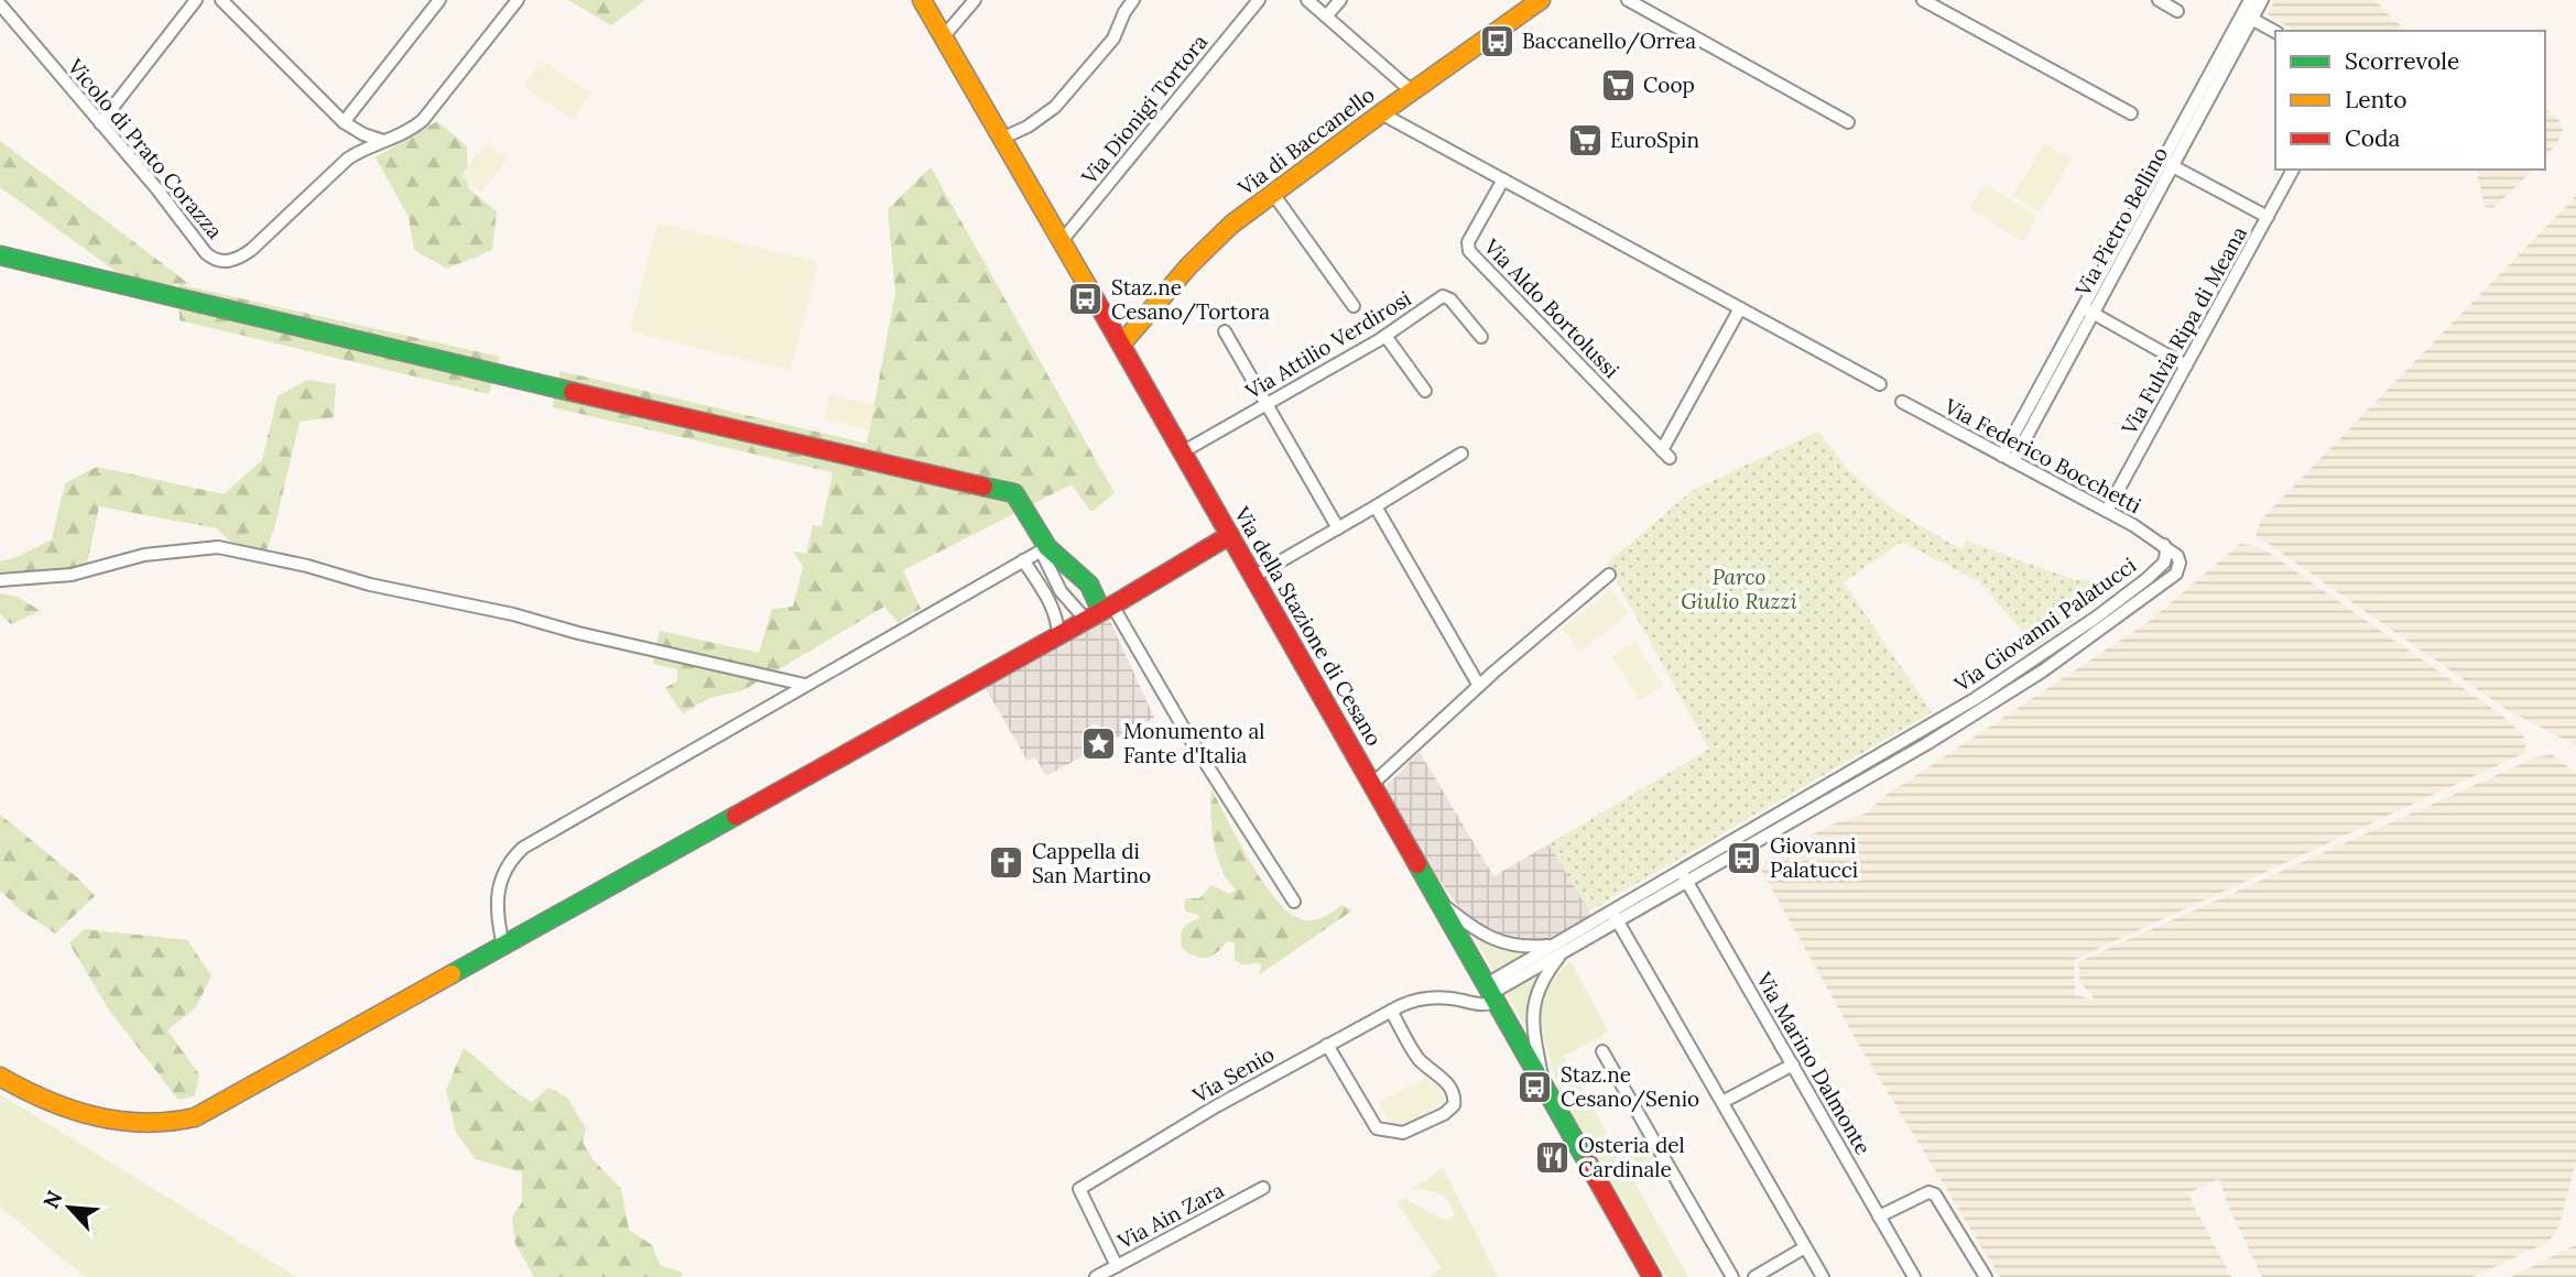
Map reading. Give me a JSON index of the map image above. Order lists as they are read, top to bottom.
{
  "streets": {
    "street": [
      "Via Dionigi Tortora",
      "Via di Baccanello",
      "Vicolo di Prato Corazza",
      "Via Pietro Bellino",
      "Via Aldo Bortolussi",
      "Via Fulvia Ripa di Meana",
      "Via Attilio Verdirosi",
      "Via Federico Bocchetti",
      "Via Giovanni Palatucci",
      "Via della Stazione di Cesano",
      "Via Marino Dalmonte",
      "Via Senio",
      "Via Ain Zara"
    ]
  },
  "crossings": [
    ["Via Dionigi Tortora", "Via della Stazione di Cesano"],
    ["Via di Baccanello", "Via della Stazione di Cesano"],
    ["Via Pietro Bellino", "Via Federico Bocchetti"],
    ["Via Fulvia Ripa di Meana", "Via Federico Bocchetti"],
    ["Via Attilio Verdirosi", "Via della Stazione di Cesano"],
    ["Via Federico Bocchetti", "Via Giovanni Palatucci"],
    ["Via Giovanni Palatucci", "Via della Stazione di Cesano"],
    ["Via Giovanni Palatucci", "Via Marino Dalmonte"],
    ["Via Giovanni Palatucci", "Via Senio"],
    ["Via della Stazione di Cesano", "Via Senio"],
    ["Via Senio", "Via Ain Zara"]
  ],
  "parks": ["Parco Giulio Ruzzi"],
  "places": {
    "bus stop": [
      "Baccanello/Orrea",
      "Staz.ne Cesano/Tortora",
      "Giovanni Palatucci",
      "Staz.ne Cesano/Senio"
    ],
    "supermarket": ["Coop", "EuroSpin"],
    "place": ["Monumento al Fante d'Italia"],
    "church": ["Cappella di San Martino"],
    "restaurant": ["Osteria del Cardinale"]
  },
  "legend": ["Scorrevole", "Lento", "Coda"],
  "north": "top left"
}
